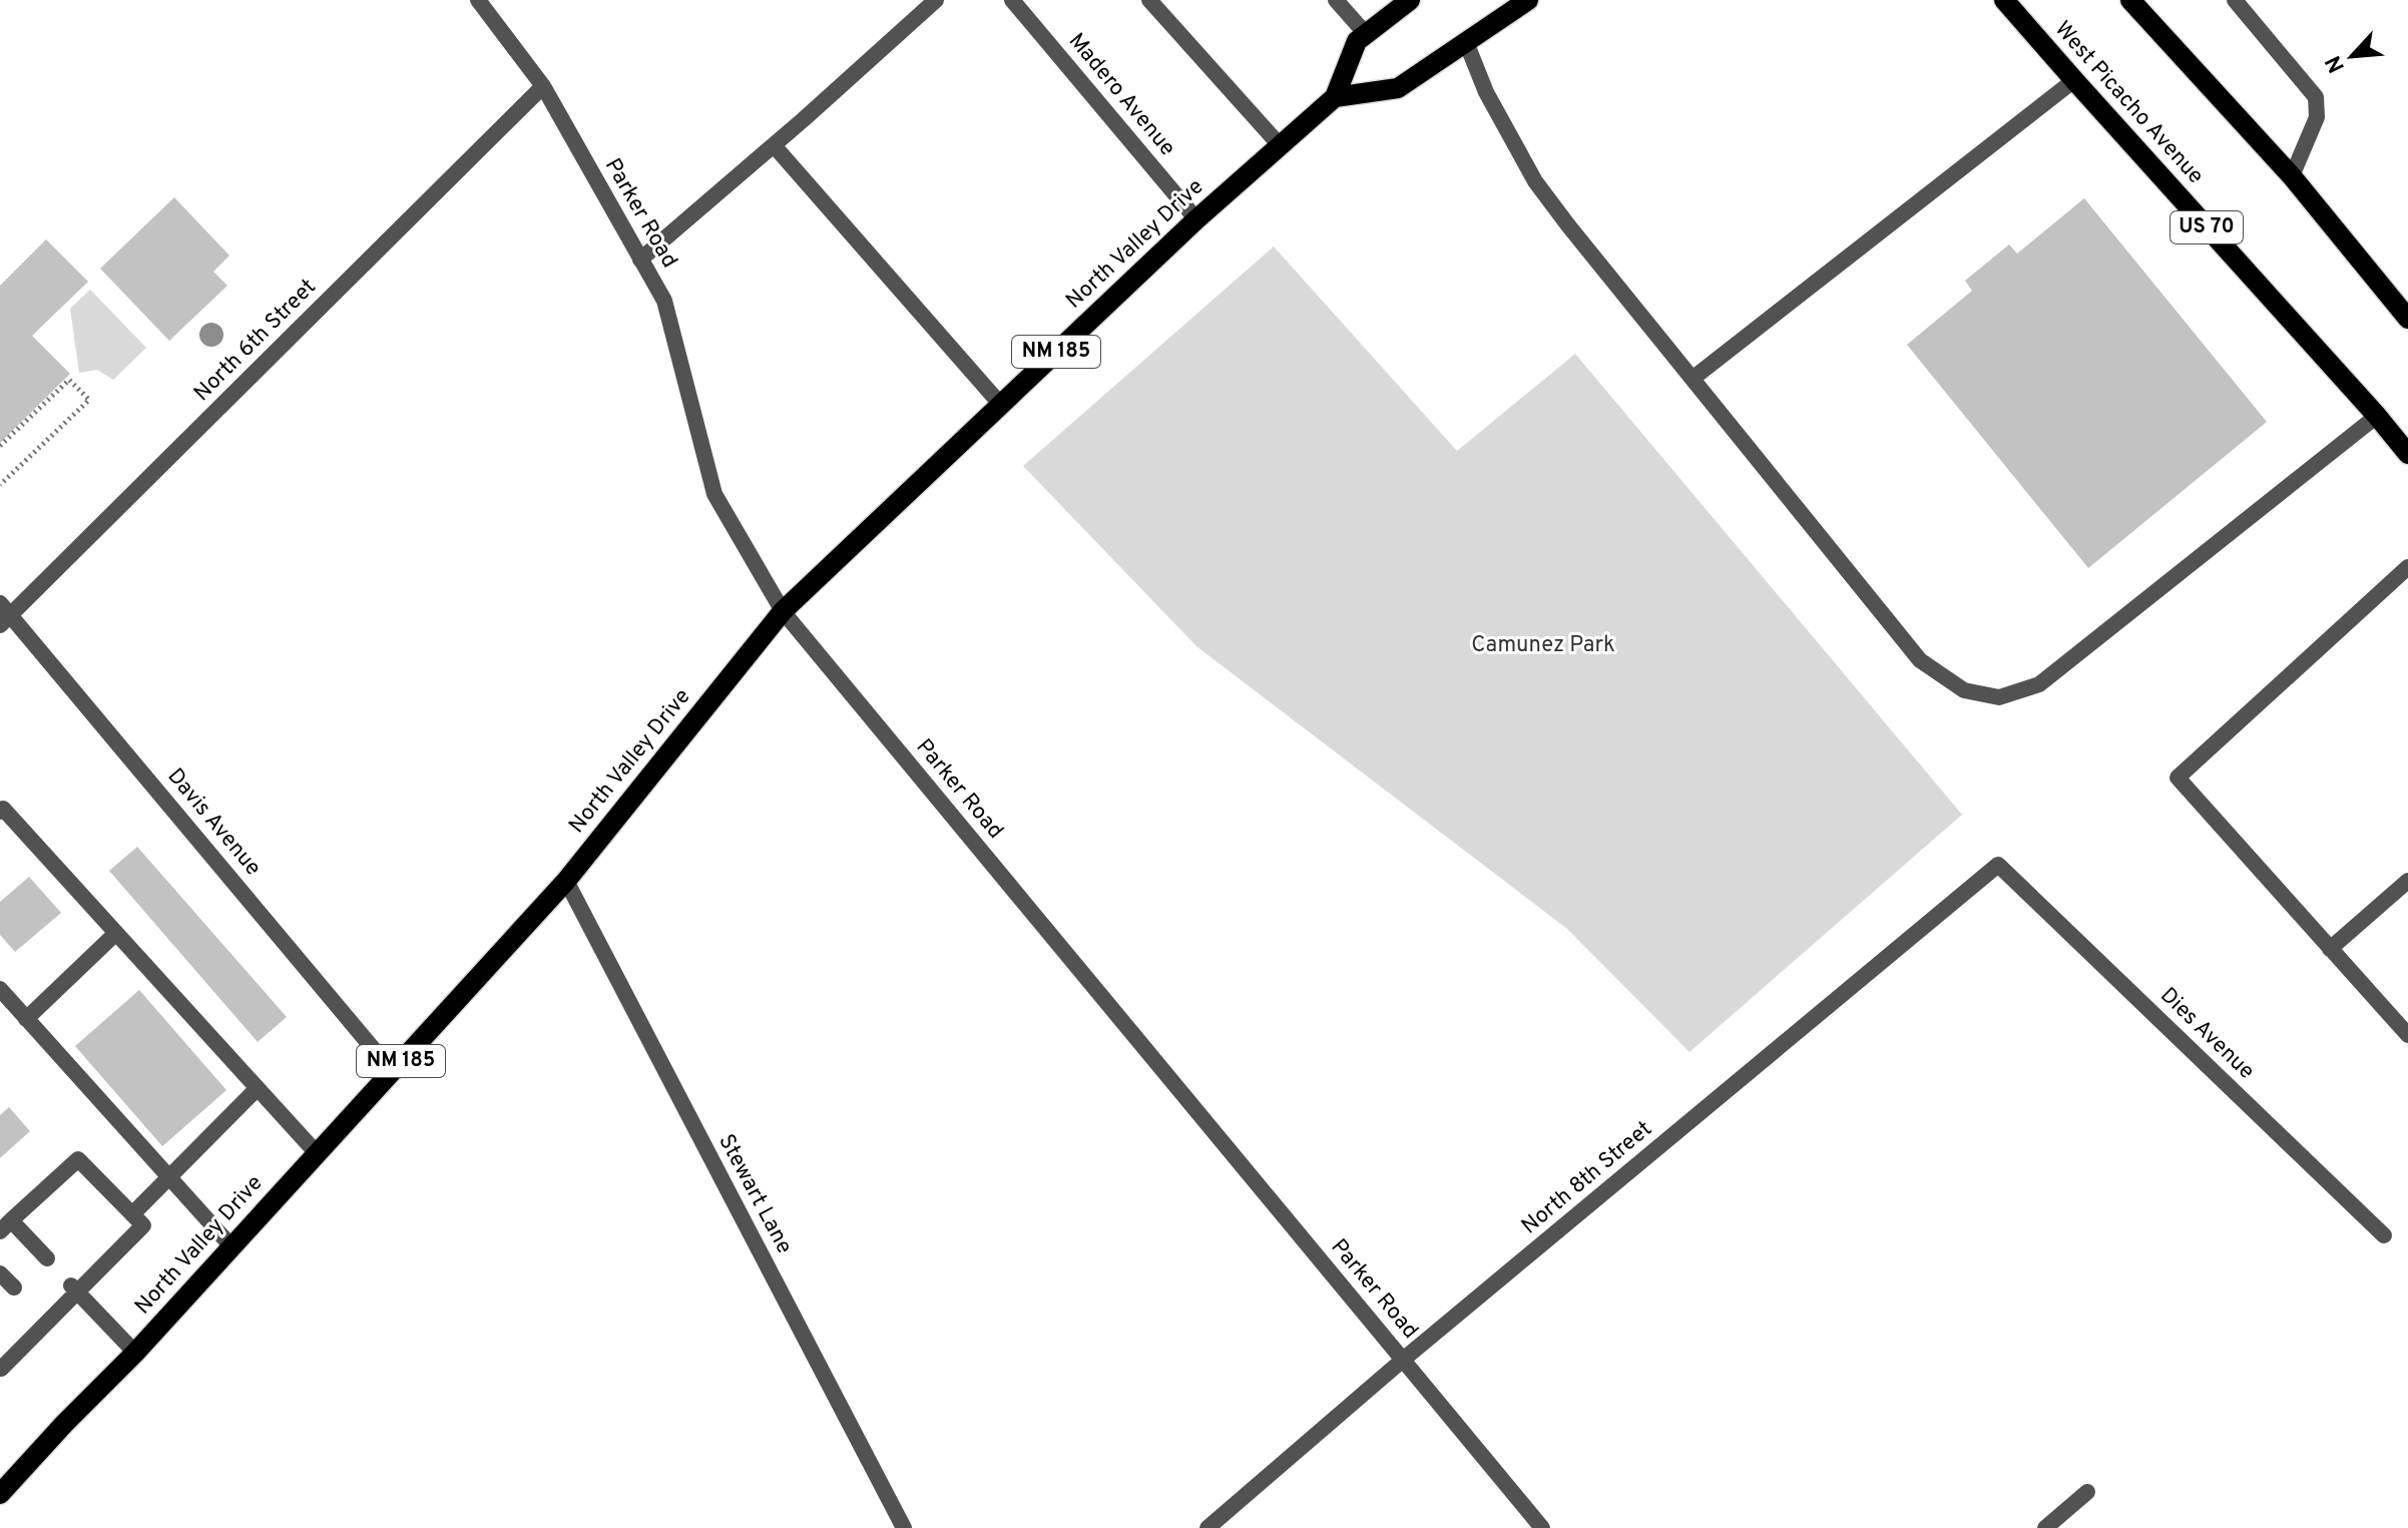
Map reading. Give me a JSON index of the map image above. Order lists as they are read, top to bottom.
{
  "streets": {
    "main road": [
      "West Picacho Avenue",
      "US 70",
      "North Valley Drive",
      "NM 185"
    ],
    "street": [
      "Madero Avenue",
      "Parker Road",
      "North 6th Street",
      "Davis Avenue",
      "Dies Avenue",
      "North 8th Street",
      "Stewart Lane"
    ]
  },
  "crossings": [
    ["Madero Avenue", "North Valley Drive"],
    ["Parker Road", "North Valley Drive"],
    ["Parker Road", "North 6th Street"],
    ["Parker Road", "North 8th Street"],
    ["North Valley Drive", "Davis Avenue"],
    ["North Valley Drive", "Stewart Lane"],
    ["North 6th Street", "Davis Avenue"],
    ["Dies Avenue", "North 8th Street"]
  ],
  "parks": ["Camunez Park"],
  "north": "bottom left"
}
